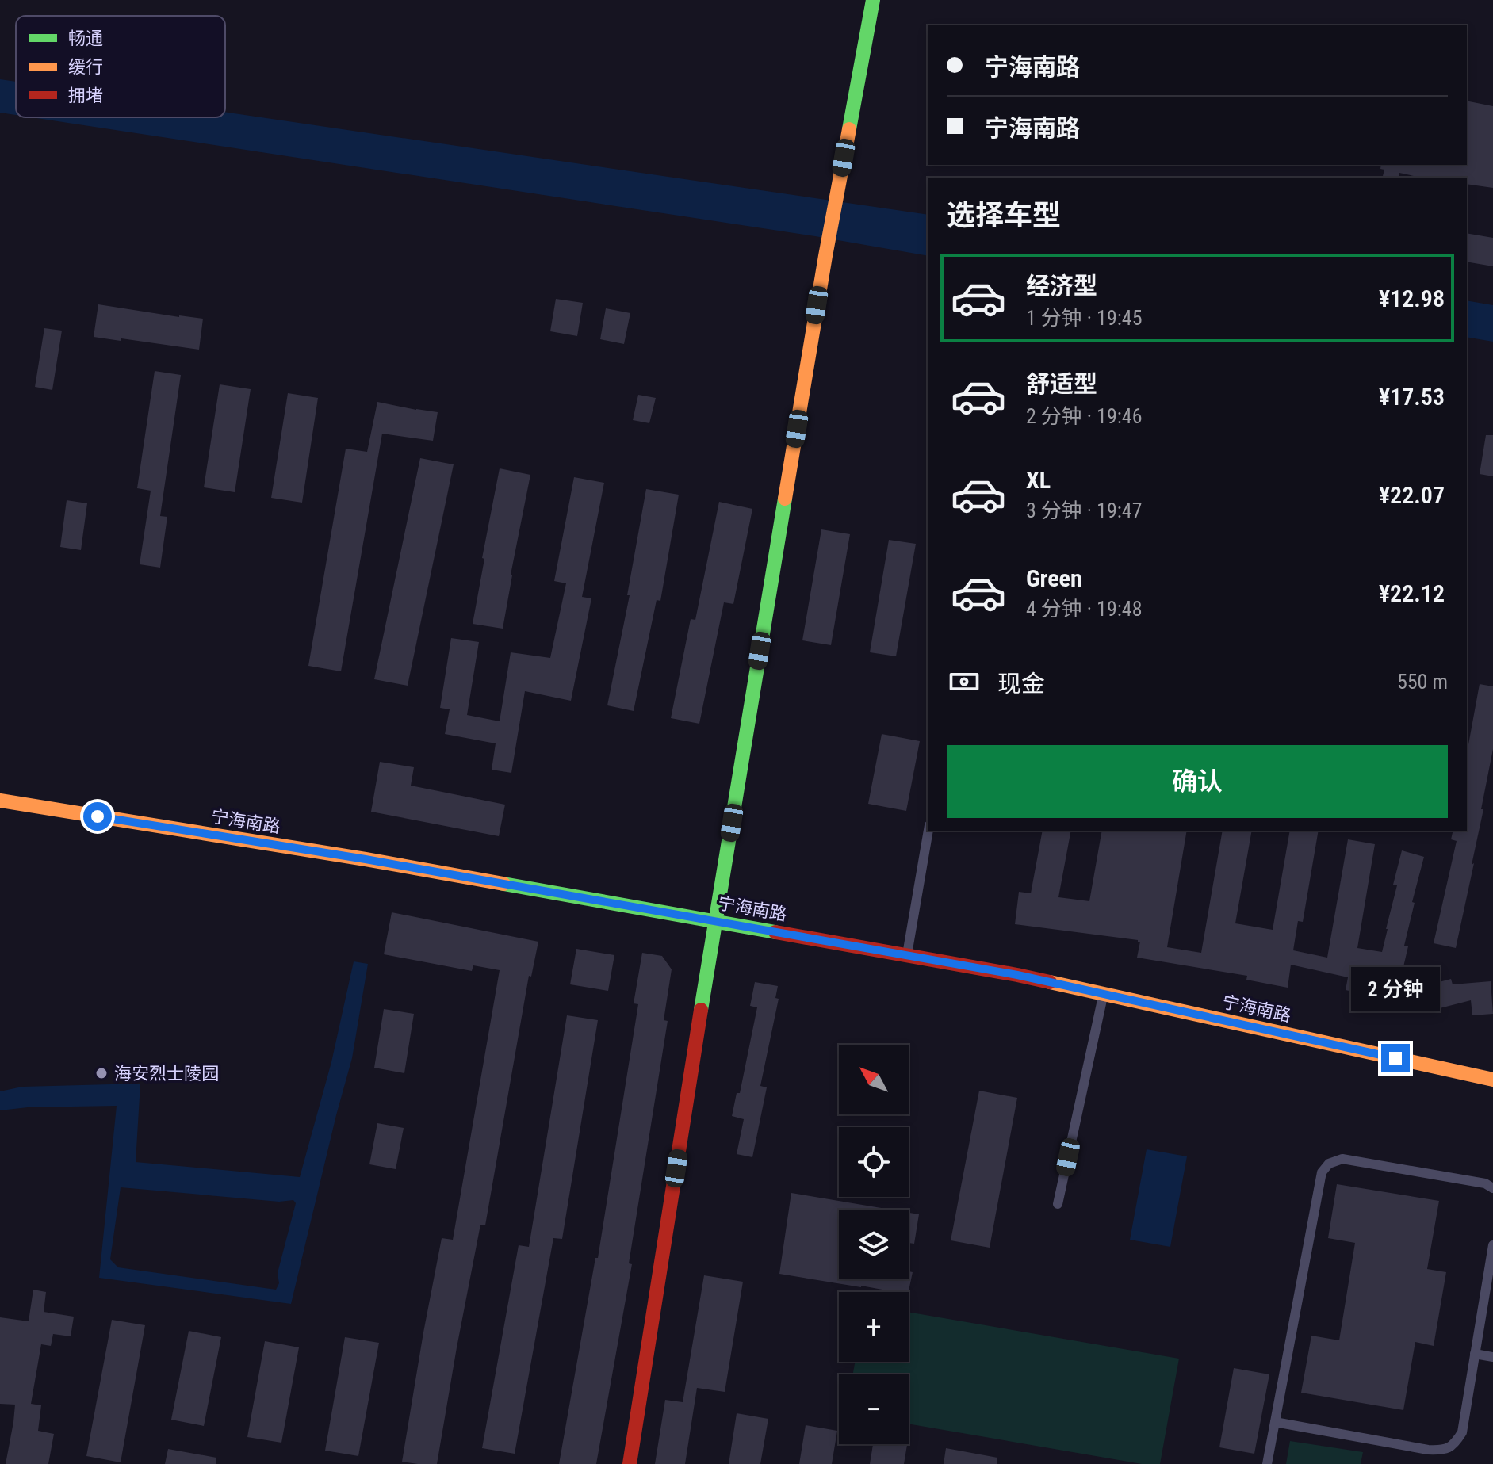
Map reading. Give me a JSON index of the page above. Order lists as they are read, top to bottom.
{
  "streets": {
    "street": ["宁海南路"]
  },
  "places": ["海安烈士陵园"],
  "legend": ["畅通", "缓行", "拥堵"],
  "north": "top left",
  "page": {
    "banner": ["宁海南路", "宁海南路"],
    "heading": "选择车型",
    "list": [
      {
        "name": "经济型",
        "note": "1 分钟 · 19:45",
        "value": "¥12.98"
      },
      {
        "name": "舒适型",
        "note": "2 分钟 · 19:46",
        "value": "¥17.53"
      },
      {
        "name": "XL",
        "note": "3 分钟 · 19:47",
        "value": "¥22.07"
      },
      {
        "name": "Green",
        "note": "4 分钟 · 19:48",
        "value": "¥22.12"
      }
    ],
    "pay": ["现金", "550 m"],
    "buttons": "确认",
    "bubble": "2 分钟",
    "map_buttons": ["+", "−"]
  }
}
